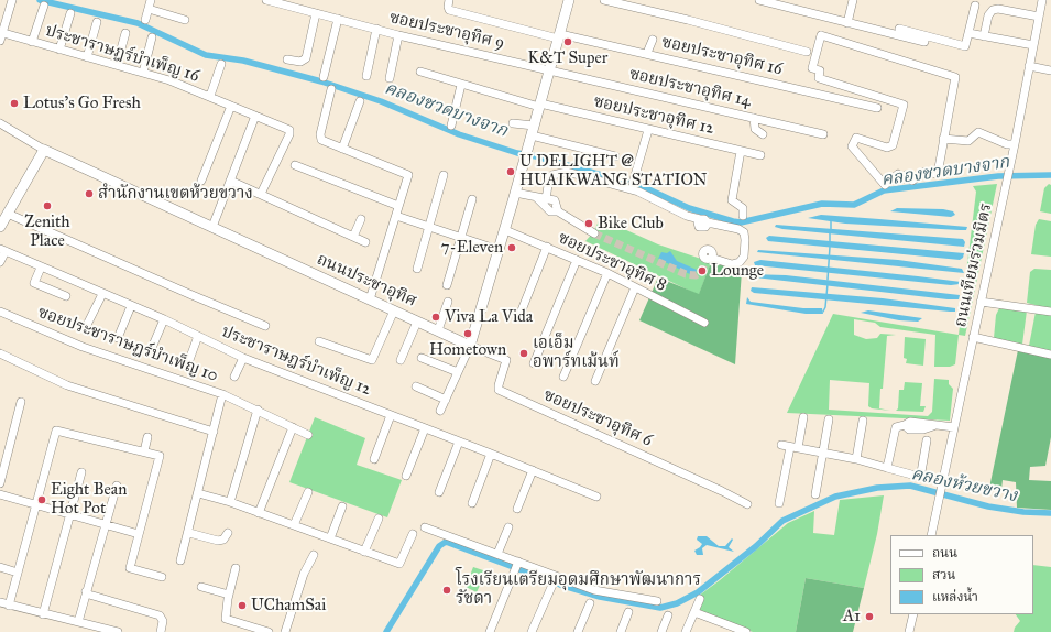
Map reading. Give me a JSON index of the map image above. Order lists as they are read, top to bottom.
{
  "streets": {
    "main road": ["ถนนประชาอุทิศ"],
    "street": [
      "ซอยประชาอุทิศ 9",
      "ประชาราษฎร์บำเพ็ญ 16",
      "ซอยประชาอุทิศ 16",
      "ซอยประชาอุทิศ 14",
      "ซอยประชาอุทิศ 12",
      "ซอยประชาอุทิศ 8",
      "ถนนเทียมร่วมมิตร",
      "ซอยประชาราษฎร์บำเพ็ญ 10",
      "ประชาราษฎร์บำเพ็ญ 12",
      "ซอยประชาอุทิศ 6"
    ]
  },
  "crossings": [
    ["ซอยประชาอุทิศ 9", "ซอยประชาอุทิศ 14"],
    ["ถนนประชาอุทิศ", "ซอยประชาอุทิศ 6"]
  ],
  "water": ["คลองชวดบางจาก", "คลองห้วยขวาง"],
  "places": [
    "K&T Super",
    "Lotus's Go Fresh",
    "U DELIGHT @ HUAIKWANG STATION",
    "สำนักงานเขตห้วยขวาง",
    "Zenith Place",
    "Bike Club",
    "7-Eleven",
    "Lounge",
    "Viva La Vida",
    "Hometown",
    "เอเอ็ม อพาร์ทเม้นท์",
    "Eight Bean Hot Pot",
    "โรงเรียนเตรียมอุดมศึกษาพัฒนาการ รัชดา",
    "UChamSai",
    "A1"
  ],
  "legend": ["ถนน", "สวน", "แหล่งน้ำ"]
}
